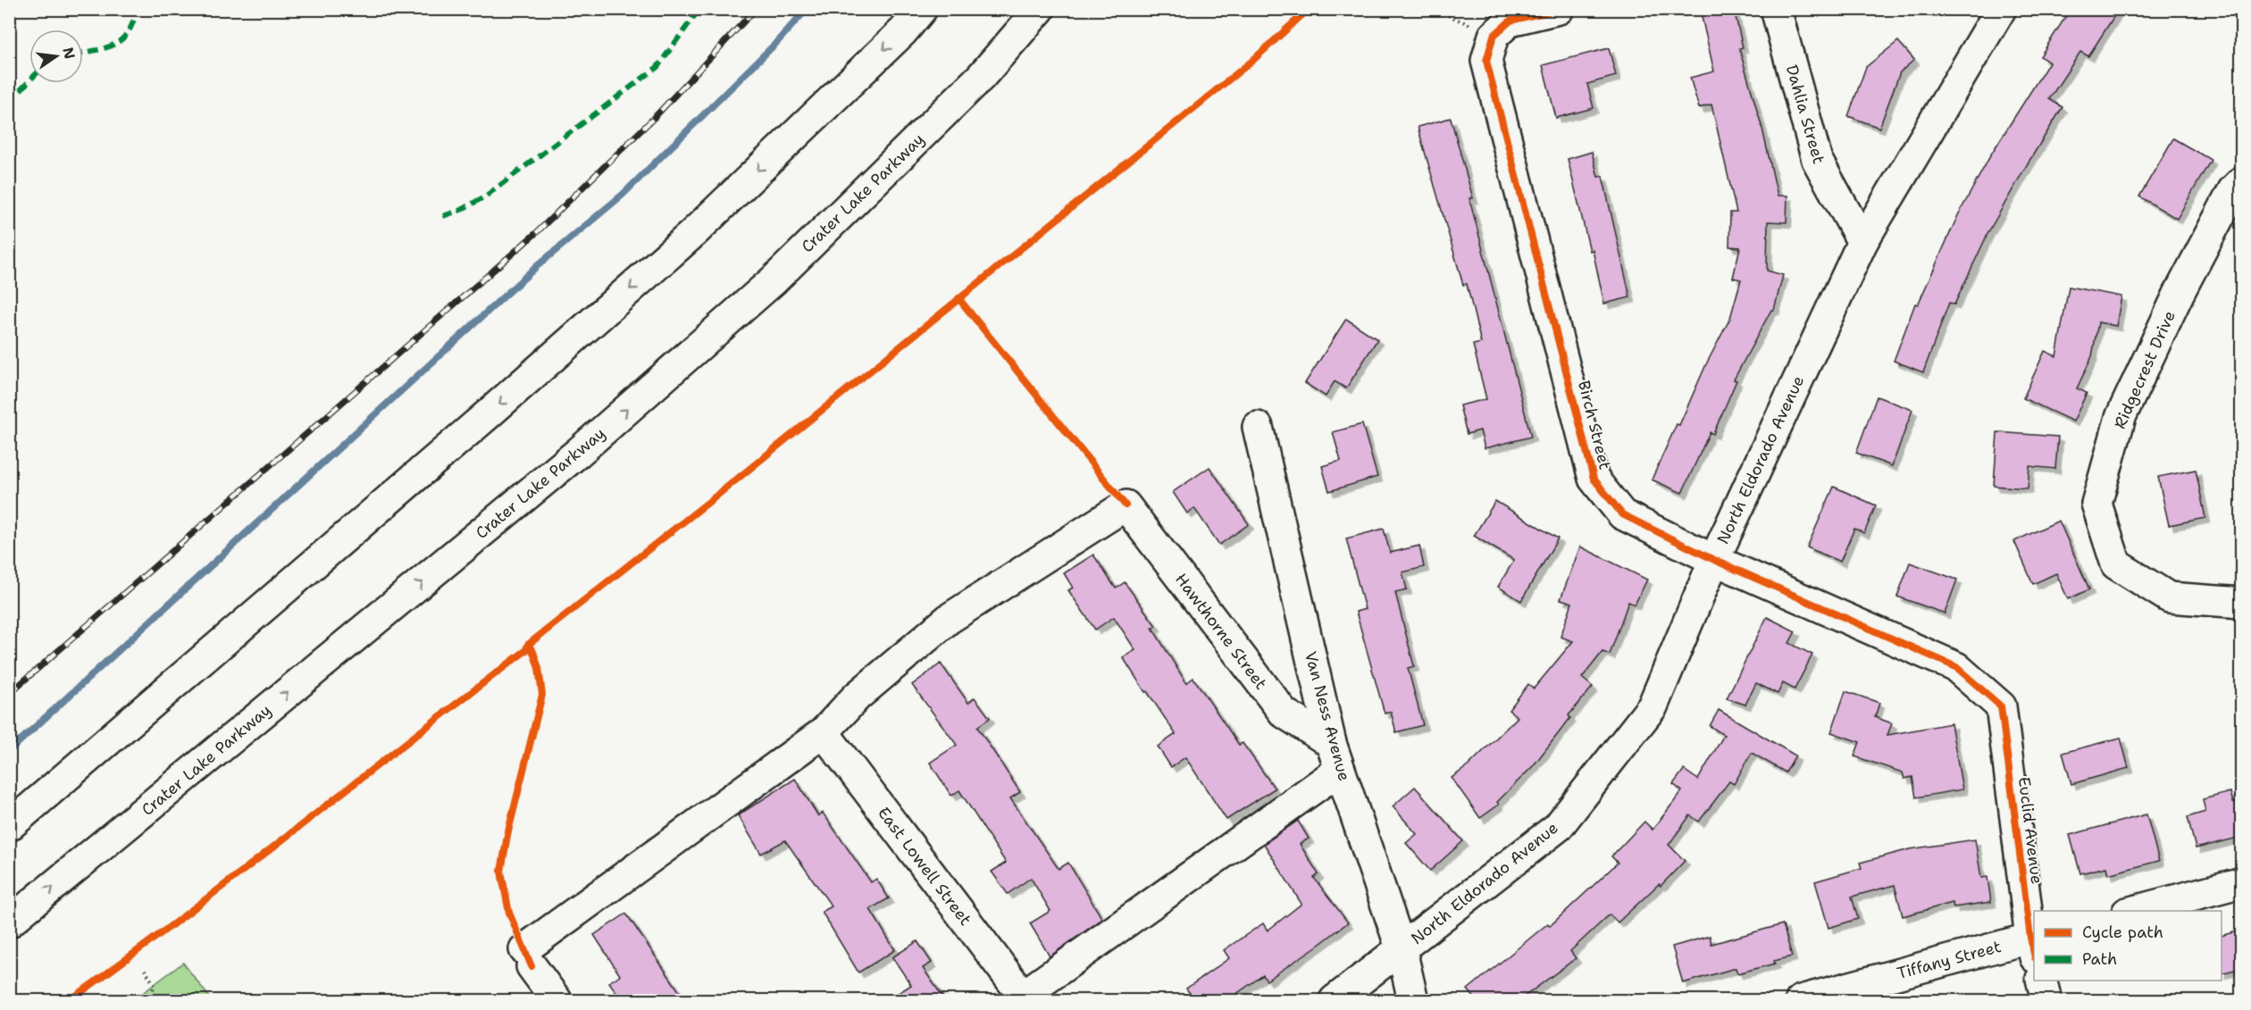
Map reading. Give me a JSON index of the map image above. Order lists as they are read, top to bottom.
{
  "streets": {
    "street": [
      "Dahlia Street",
      "Crater Lake Parkway",
      "Ridgecrest Drive",
      "Birch Street",
      "North Eldorado Avenue",
      "Hawthorne Street",
      "Van Ness Avenue",
      "Euclid Avenue",
      "East Lowell Street",
      "Tiffany Street"
    ]
  },
  "crossings": [
    ["Dahlia Street", "North Eldorado Avenue"],
    ["Birch Street", "North Eldorado Avenue"],
    ["Birch Street", "Euclid Avenue"],
    ["North Eldorado Avenue", "Van Ness Avenue"],
    ["Hawthorne Street", "Van Ness Avenue"],
    ["Hawthorne Street", "East Lowell Street"],
    ["Euclid Avenue", "Tiffany Street"]
  ],
  "legend": ["Cycle path", "Path"],
  "north": "right"
}
